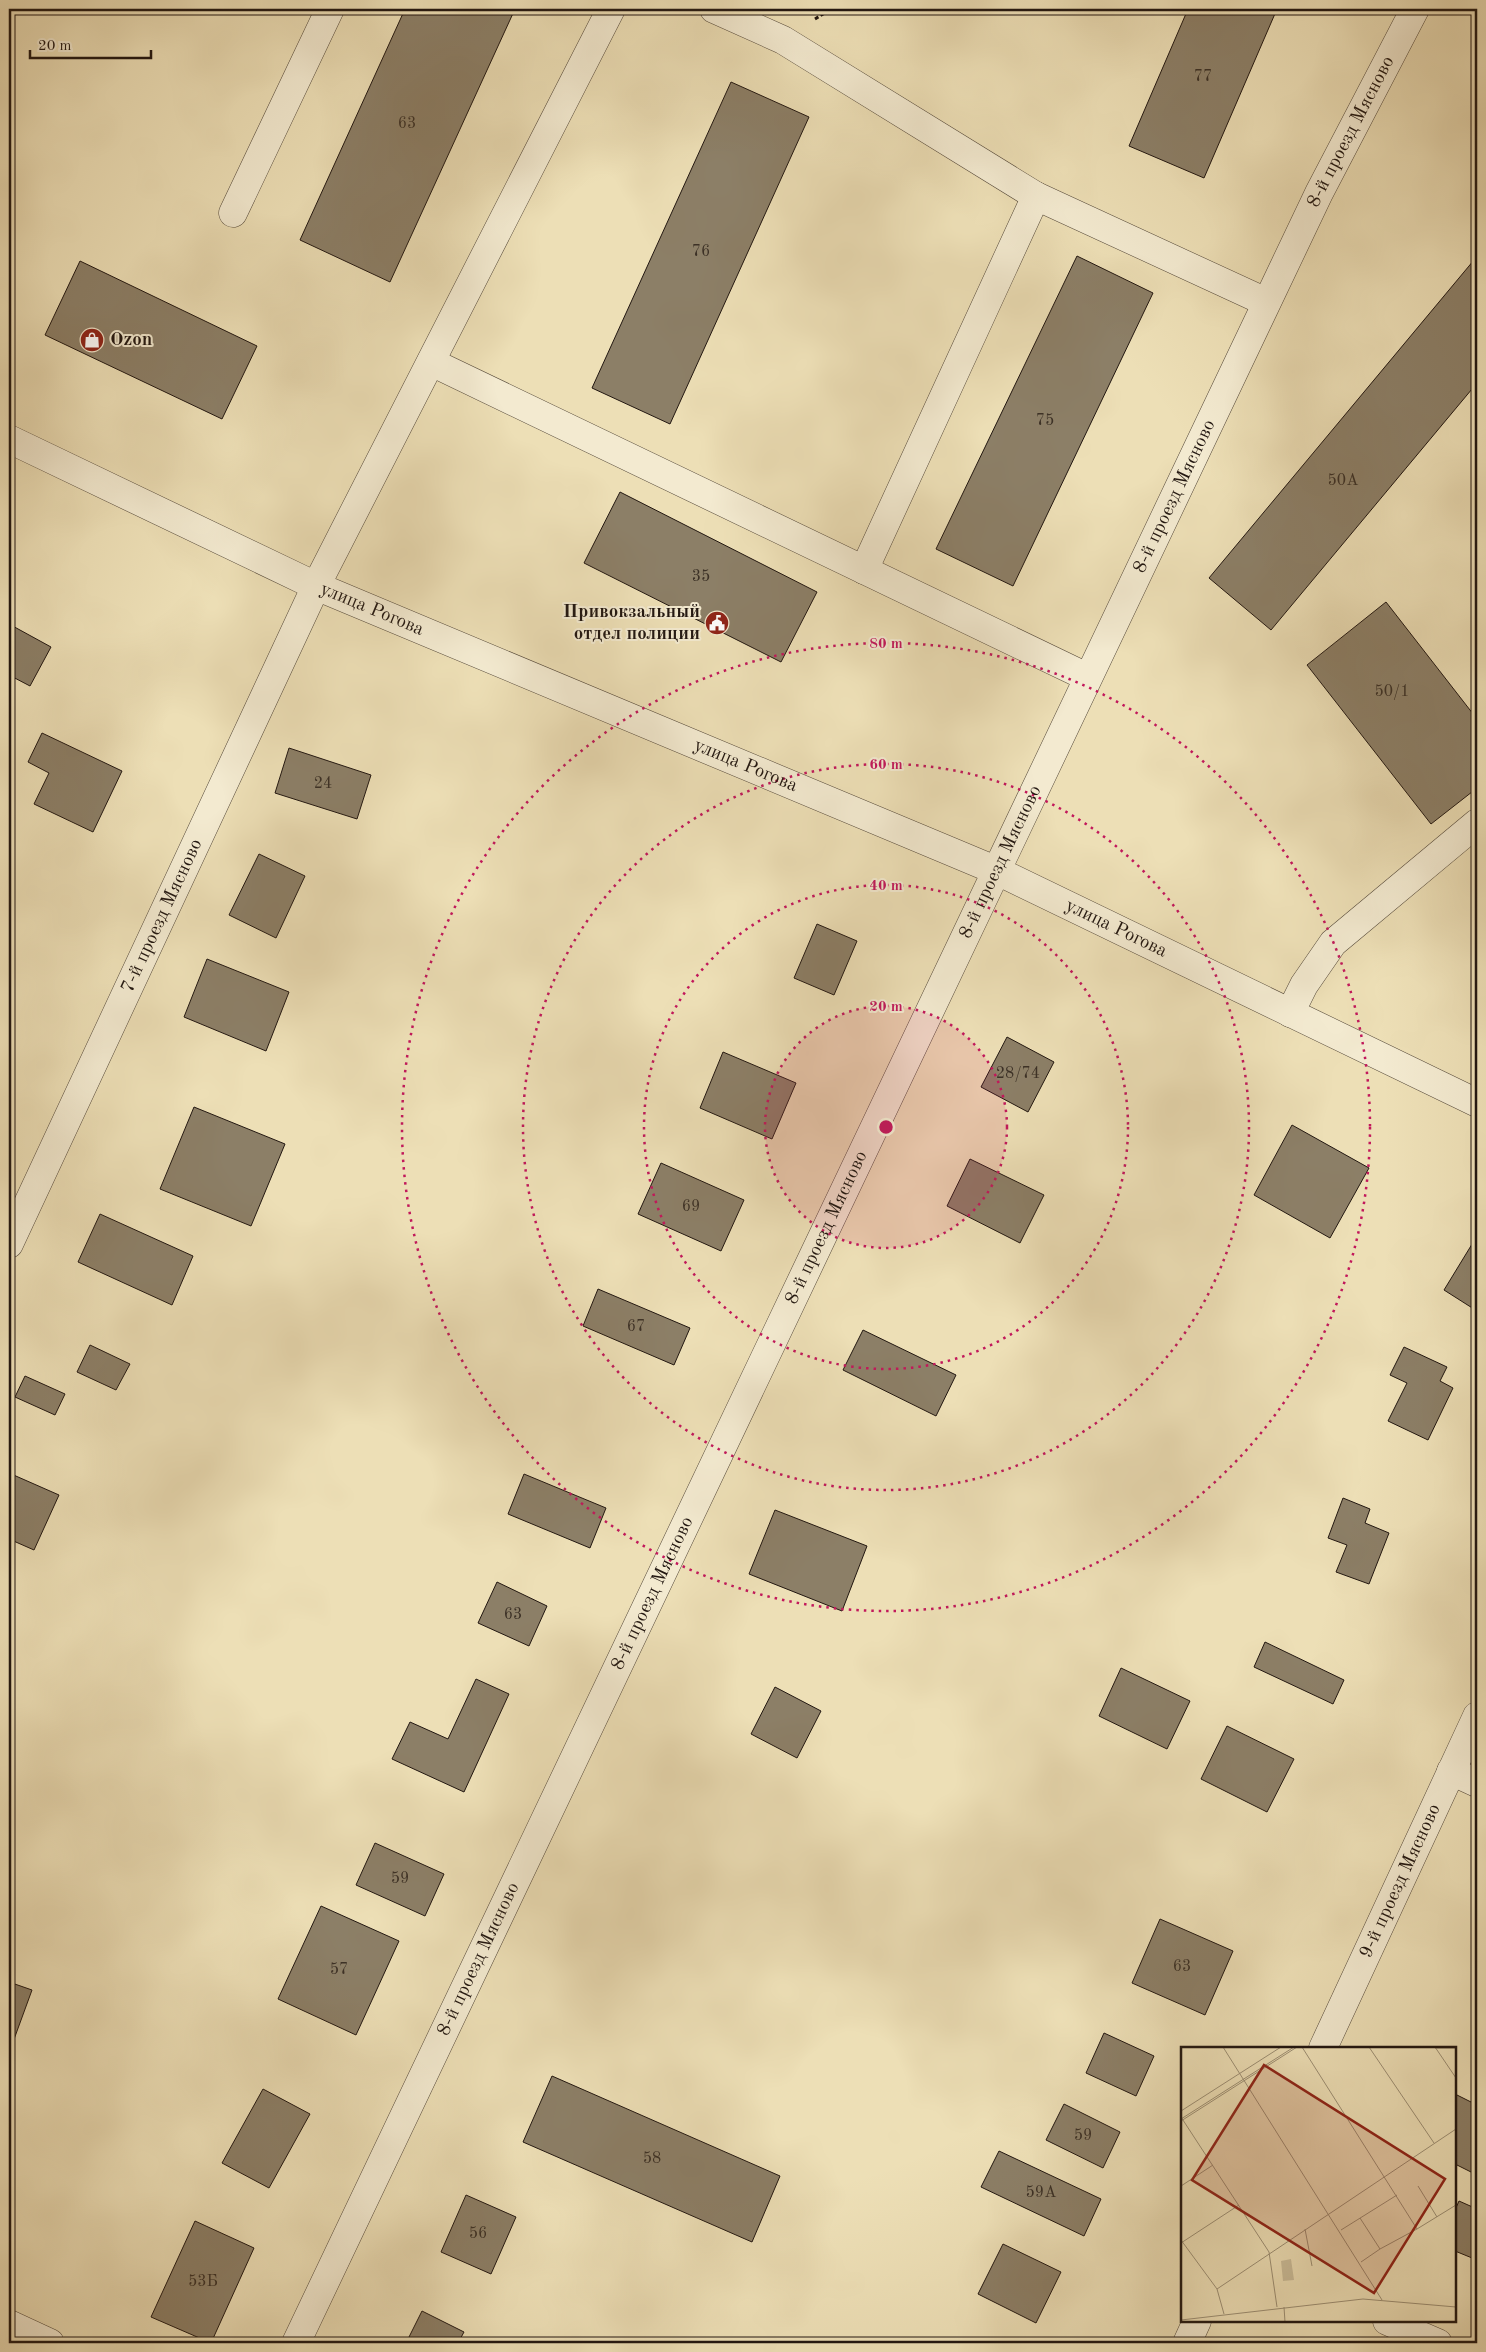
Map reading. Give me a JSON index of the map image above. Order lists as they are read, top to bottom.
{
  "streets": {
    "street": [
      "8-й проезд Мясново",
      "улица Рогова",
      "7-й проезд Мясново",
      "9-й проезд Мясново"
    ]
  },
  "crossings": [
    ["8-й проезд Мясново", "улица Рогова"],
    ["улица Рогова", "7-й проезд Мясново"]
  ],
  "places": {
    "shop": ["Ozon"],
    "public building": ["Привокзальный отдел полиции"]
  },
  "house_numbers": [
    "77",
    "63",
    "76",
    "75",
    "50А",
    "35",
    "50/1",
    "24",
    "28/74",
    "69",
    "67",
    "63",
    "59",
    "63",
    "57",
    "59",
    "58",
    "59А",
    "56",
    "53Б"
  ],
  "scale_bar": "20 m",
  "rings": [
    "80 m",
    "60 m",
    "40 m",
    "20 m"
  ]
}
